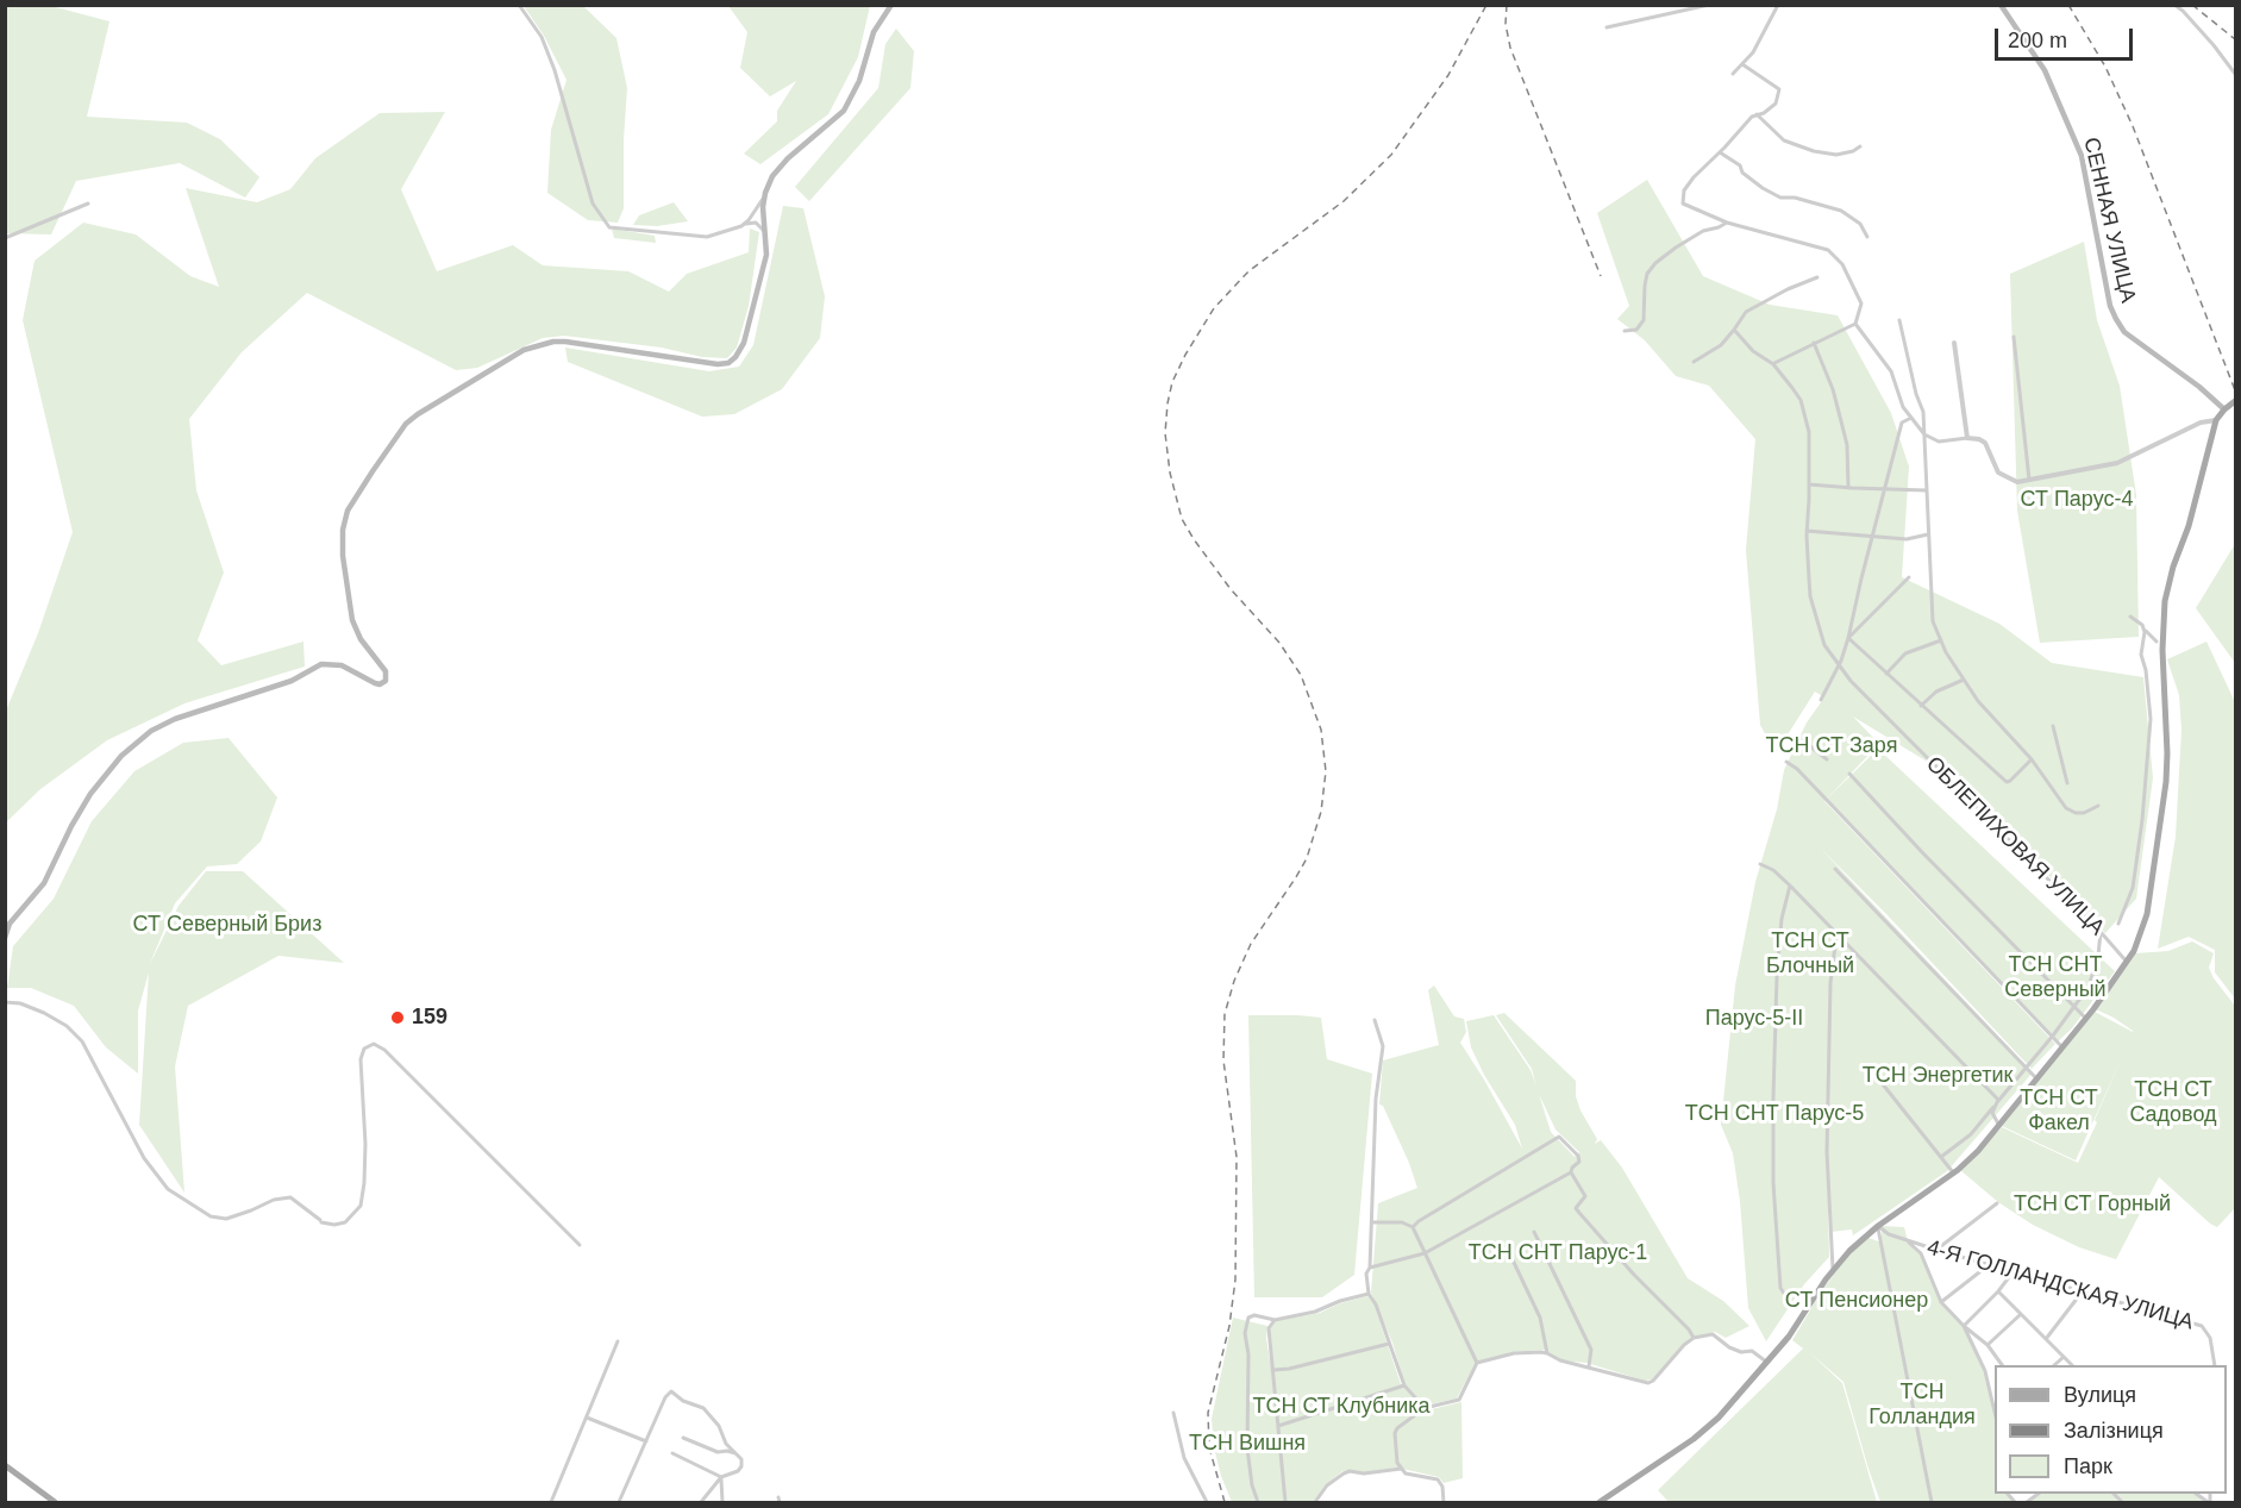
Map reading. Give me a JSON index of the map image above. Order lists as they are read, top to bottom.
{
  "streets": {
    "main road": ["СЕННАЯ УЛИЦА"],
    "street": ["ОБЛЕПИХОВАЯ УЛИЦА", "4-Я ГОЛЛАНДСКАЯ УЛИЦА"]
  },
  "parks": [
    "СТ Парус-4",
    "ТСН СТ Заря",
    "СТ Северный Бриз",
    "ТСН СТ Блочный",
    "ТСН СНТ Северный",
    "Парус-5-II",
    "ТСН Энергетик",
    "ТСН СТ Садовод",
    "ТСН СТ Факел",
    "ТСН СНТ Парус-5",
    "ТСН СТ Горный",
    "ТСН СНТ Парус-1",
    "СТ Пенсионер",
    "ТСН Голландия",
    "ТСН СТ Клубника",
    "ТСН Вишня"
  ],
  "places": ["159"],
  "legend": ["Вулиця", "Залізниця", "Парк"],
  "scale_bar": "200 m"
}
